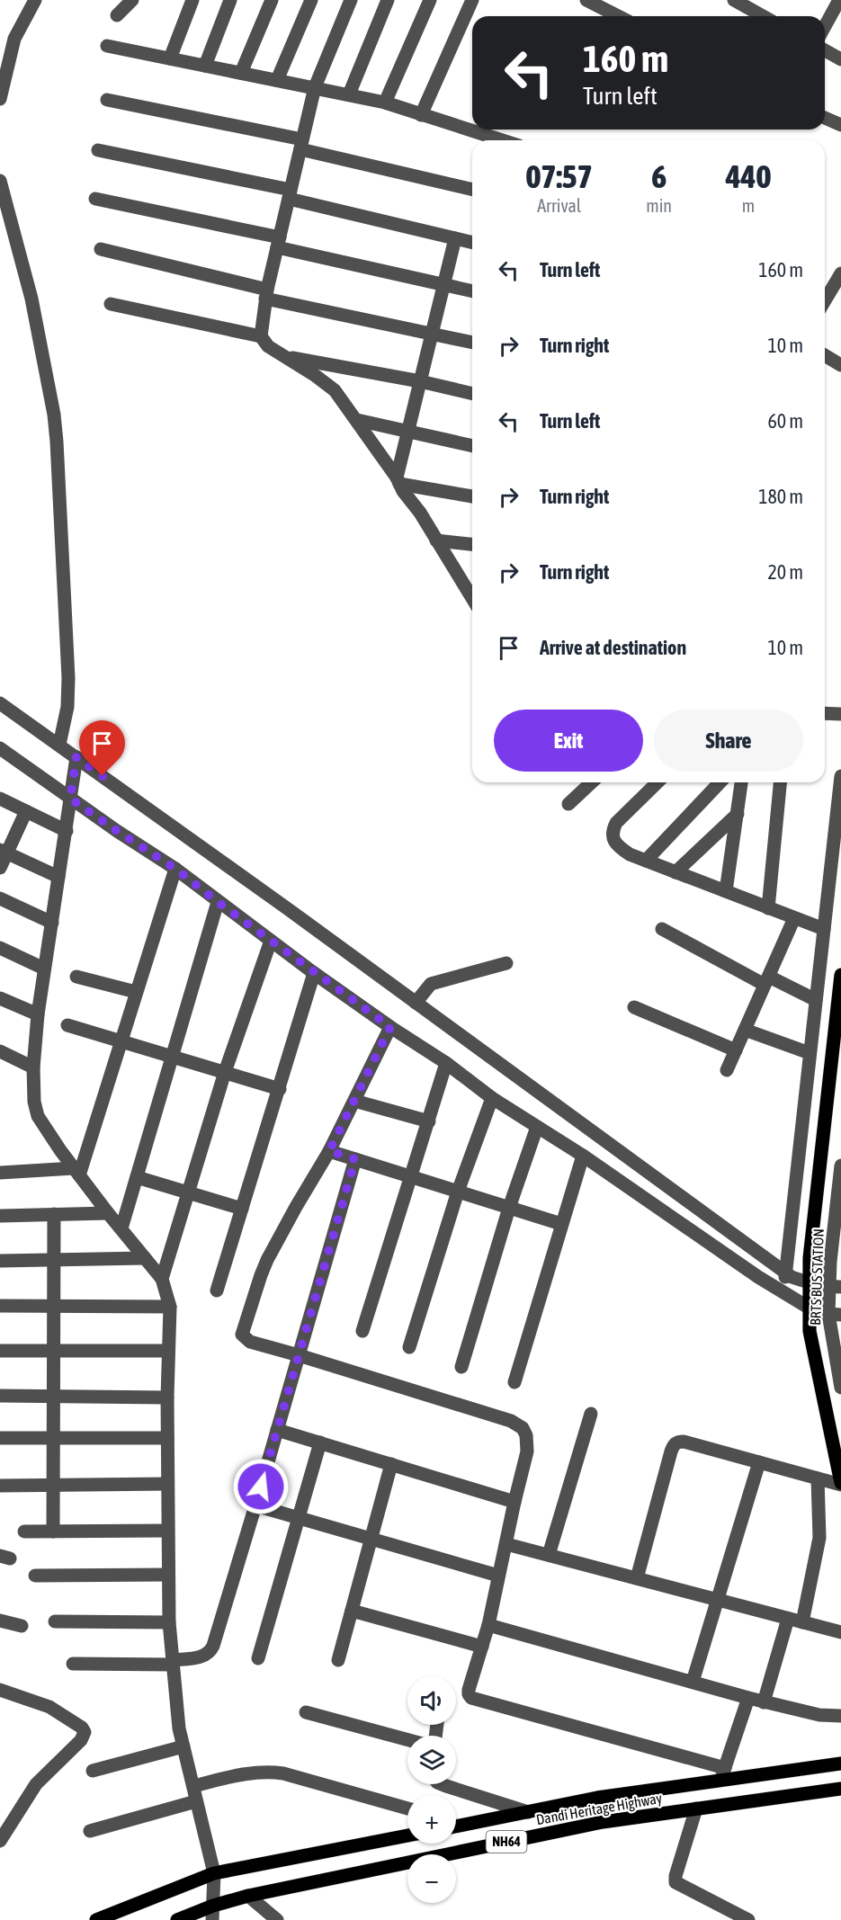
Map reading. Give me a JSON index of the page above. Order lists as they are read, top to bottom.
{
  "streets": {
    "main road": ["Dandi Heritage Highway", "NH64"],
    "street": ["BRTS BUS STATION"]
  },
  "page": {
    "turn": ["160 m", "Turn left"],
    "eta": [
      "07:57",
      "Arrival",
      "6",
      "min",
      "440",
      "m"
    ],
    "list": [
      {
        "name": "Turn left",
        "value": "160 m"
      },
      {
        "name": "Turn right",
        "value": "10 m"
      },
      {
        "name": "Turn left",
        "value": "60 m"
      },
      {
        "name": "Turn right",
        "value": "180 m"
      },
      {
        "name": "Turn right",
        "value": "20 m"
      },
      {
        "name": "Arrive at destination",
        "value": "10 m"
      }
    ],
    "buttons": ["Exit", "Share"],
    "map_buttons": ["+", "−"]
  }
}
